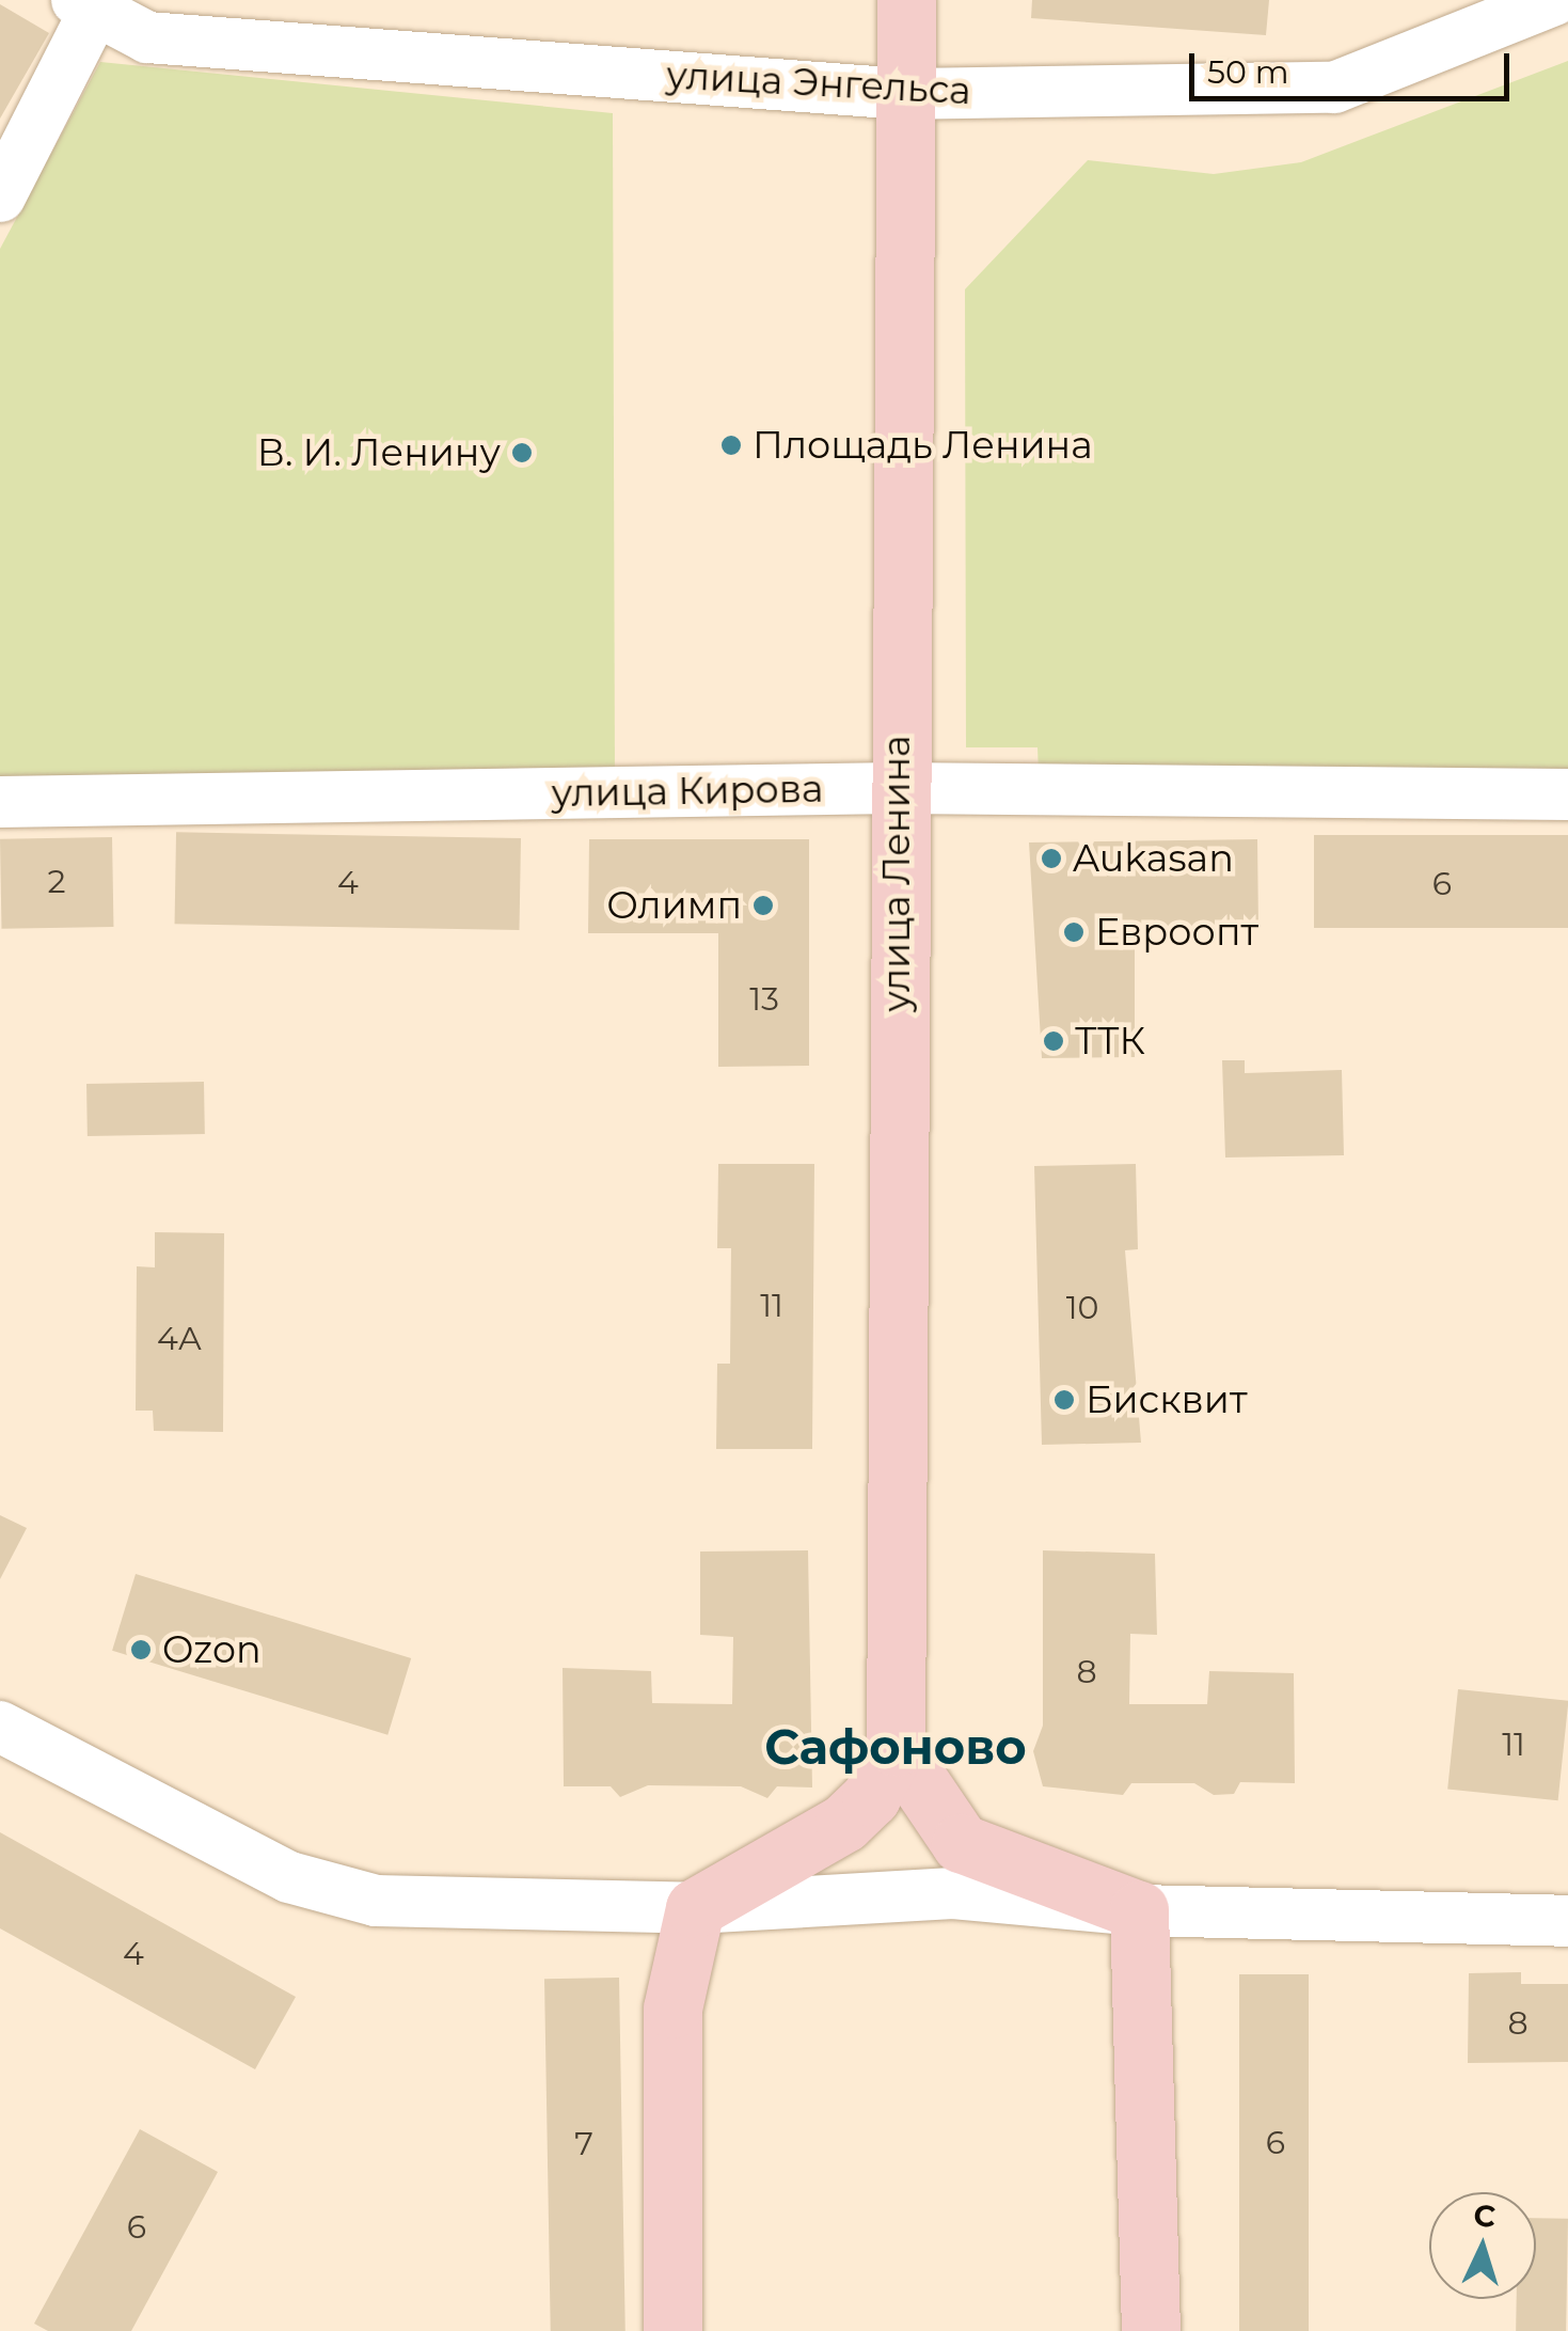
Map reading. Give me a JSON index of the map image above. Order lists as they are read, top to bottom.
{
  "streets": {
    "main road": ["улица Ленина"],
    "street": ["улица Энгельса", "улица Кирова"]
  },
  "crossings": [
    ["улица Энгельса", "улица Ленина"],
    ["улица Кирова", "улица Ленина"]
  ],
  "districts": ["Сафоново"],
  "places": [
    "Площадь Ленина",
    "В. И. Ленину",
    "Aukasan",
    "Олимп",
    "Евроопт",
    "ТТК",
    "Бисквит",
    "Ozon"
  ],
  "house_numbers": [
    "2",
    "4",
    "6",
    "13",
    "11",
    "10",
    "4А",
    "8",
    "11",
    "4",
    "8",
    "6",
    "7",
    "6"
  ],
  "scale_bar": "50 m",
  "north": "top"
}
